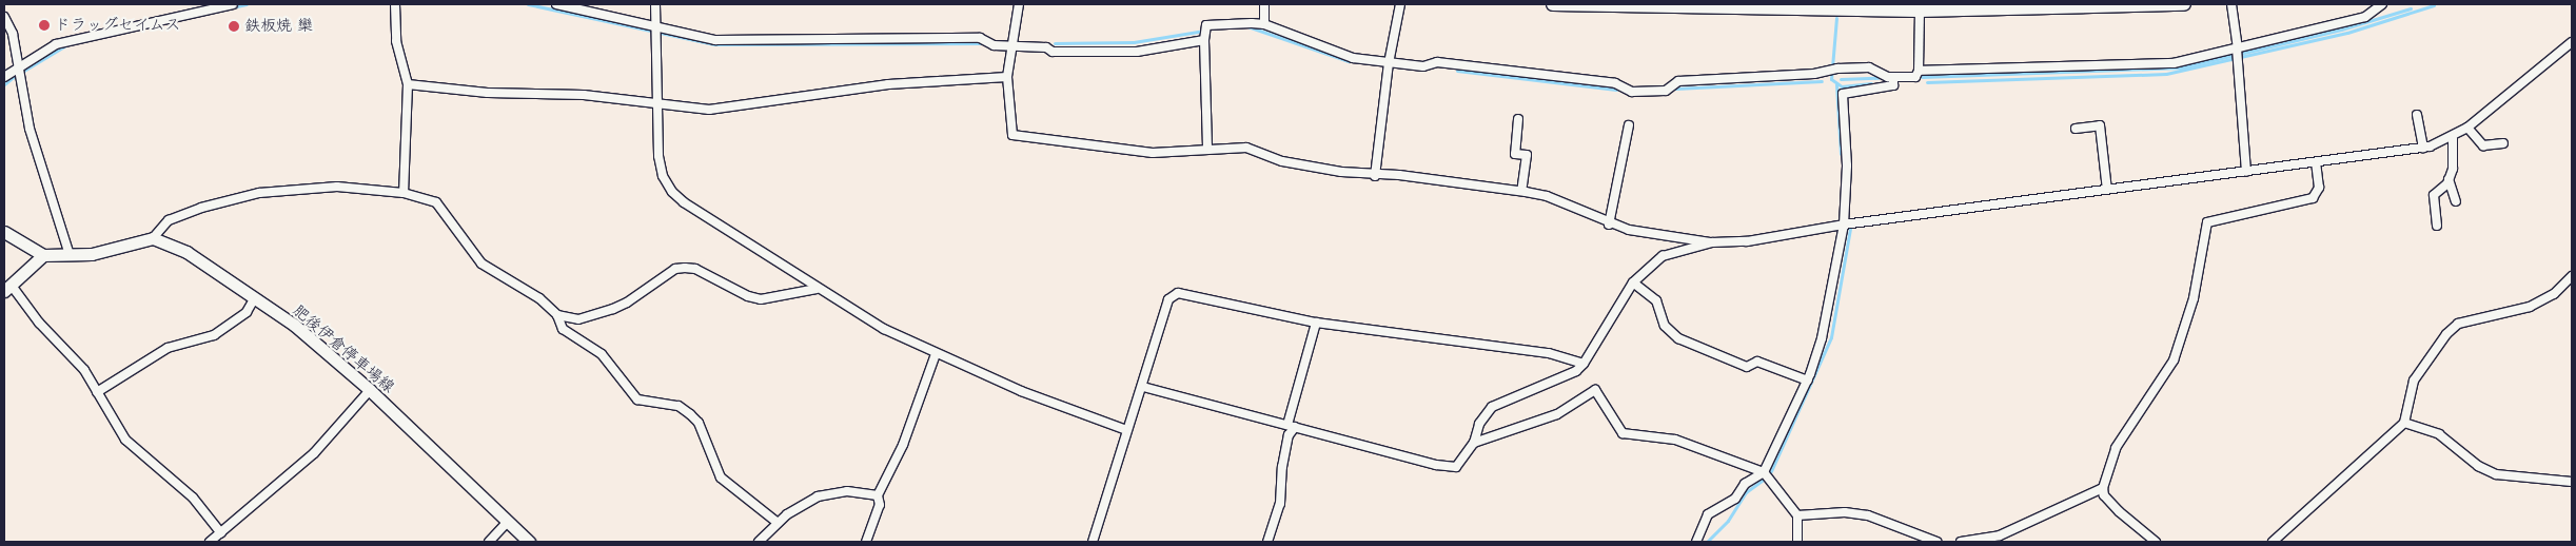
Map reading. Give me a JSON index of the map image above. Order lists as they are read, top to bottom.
{
  "streets": {
    "main road": ["肥後伊倉停車場線"]
  },
  "places": ["ドラッグセイムス", "鉄板焼 欒"]
}
